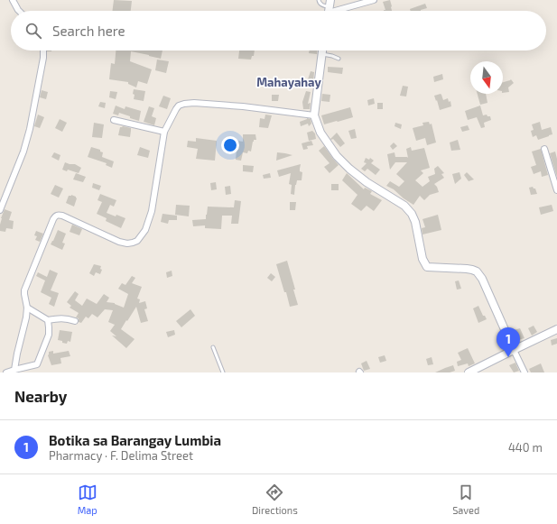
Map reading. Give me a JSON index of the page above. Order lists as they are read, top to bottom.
{
  "districts": ["Mahayahay"],
  "north": "bottom",
  "page": {
    "search": "Search here",
    "pins": "1",
    "heading": "Nearby",
    "list": [
      {
        "mark": "1",
        "name": "Botika sa Barangay Lumbia",
        "note": "Pharmacy · F. Delima Street",
        "value": "440 m"
      }
    ],
    "nav": ["Map", "Directions", "Saved"]
  }
}
